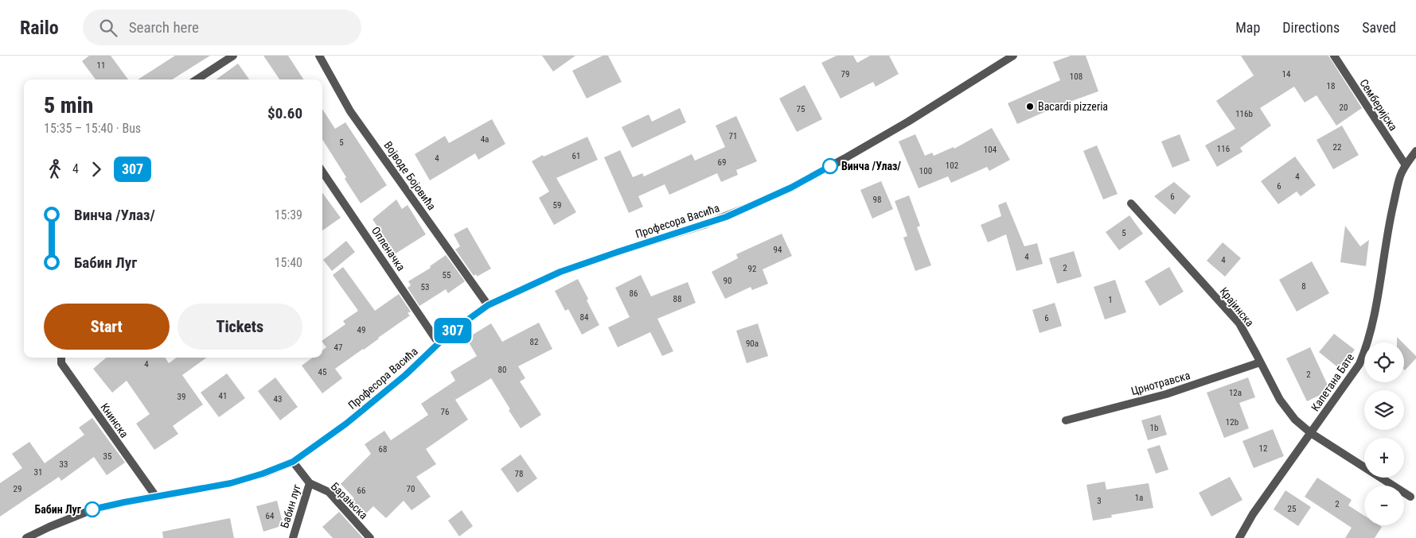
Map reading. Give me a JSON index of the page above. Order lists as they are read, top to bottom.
{
  "streets": {
    "street": [
      "Семберијска",
      "Војводе Бојовића",
      "Професора Васића",
      "Опленачка",
      "Крајинска",
      "Капетана Бате",
      "Црнотравска",
      "Книнска",
      "Барањска",
      "Бабин луг"
    ]
  },
  "crossings": [
    ["Семберијска", "Капетана Бате"],
    ["Војводе Бојовића", "Професора Васића"],
    ["Професора Васића", "Опленачка"],
    ["Професора Васића", "Книнска"],
    ["Професора Васића", "Бабин луг"],
    ["Крајинска", "Капетана Бате"],
    ["Крајинска", "Црнотравска"],
    ["Барањска", "Бабин луг"]
  ],
  "places": ["Bacardi pizzeria", "Винча /Улаз/", "Бабин Луг"],
  "lines": ["bus line 307"],
  "house_numbers": [
    "11",
    "79",
    "14",
    "108",
    "18",
    "20",
    "75",
    "116b",
    "71",
    "4a",
    "5",
    "22",
    "116",
    "104",
    "61",
    "4",
    "69",
    "102",
    "100",
    "4",
    "6",
    "6",
    "98",
    "59",
    "5",
    "94",
    "4",
    "4",
    "2",
    "92",
    "55",
    "90",
    "8",
    "53",
    "86",
    "88",
    "1",
    "84",
    "6",
    "49",
    "82",
    "90a",
    "47",
    "4",
    "80",
    "45",
    "2",
    "12a",
    "41",
    "39",
    "43",
    "76",
    "12b",
    "1b",
    "12",
    "68",
    "35",
    "33",
    "31",
    "78",
    "29",
    "70",
    "66",
    "1a",
    "3",
    "2",
    "25",
    "64"
  ],
  "page": {
    "header": "Railo",
    "search": "Search here",
    "nav": ["Map", "Directions", "Saved"],
    "on_map": "307",
    "heading": ["5 min", "15:35 – 15:40 · Bus", "$0.60"],
    "legs": ["4", "307"],
    "list": [
      {
        "name": "Винча /Улаз/",
        "value": "15:39"
      },
      {
        "name": "Бабин Луг",
        "value": "15:40"
      }
    ],
    "buttons": ["Start", "Tickets"],
    "map_buttons": ["+", "−"]
  }
}
